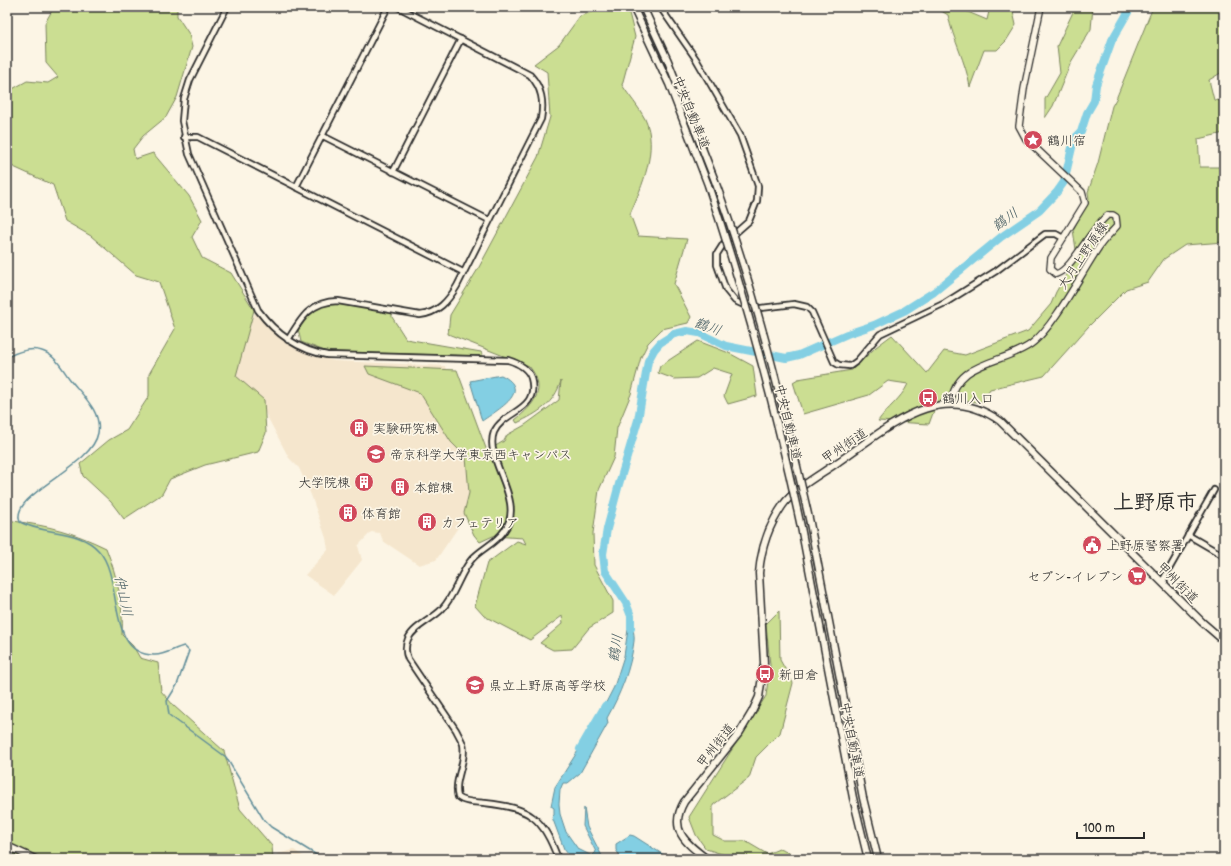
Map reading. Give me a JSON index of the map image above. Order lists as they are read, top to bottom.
{
  "streets": {
    "highway": ["中央自動車道", "甲州街道"],
    "main road": ["大月上野原線"]
  },
  "crossings": [
    ["大月上野原線", "甲州街道"]
  ],
  "districts": ["上野原市"],
  "water": ["鶴川", "仲山川"],
  "places": {
    "place": ["鶴川宿"],
    "bus stop": ["鶴川入口", "新田倉"],
    "building": [
      "実験研究棟",
      "大学院棟",
      "本館棟",
      "体育館",
      "カフェテリア"
    ],
    "school or university": ["帝京科学大学東京西キャンパス", "県立上野原高等学校"],
    "public building": ["上野原警察署"],
    "supermarket": ["セブン-イレブン"]
  },
  "scale_bar": "100 m"
}
